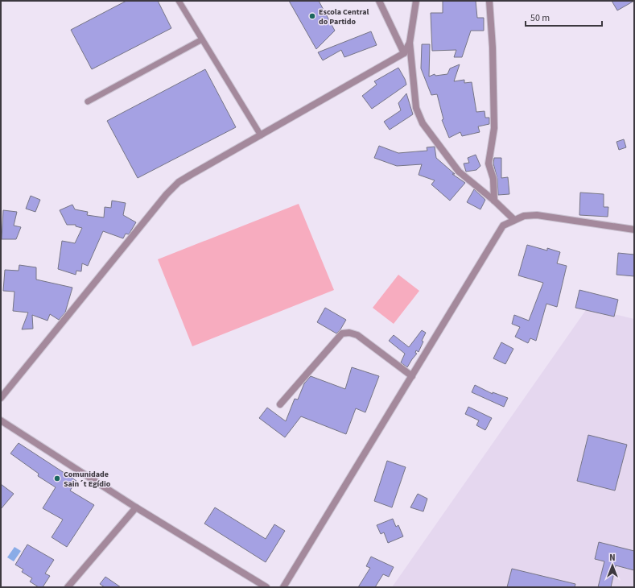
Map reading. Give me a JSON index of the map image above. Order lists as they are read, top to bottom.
{
  "places": ["Escola Central do Partido", "Comunidade Sain´t Egídio"],
  "scale_bar": "50 m",
  "north": "top"
}
